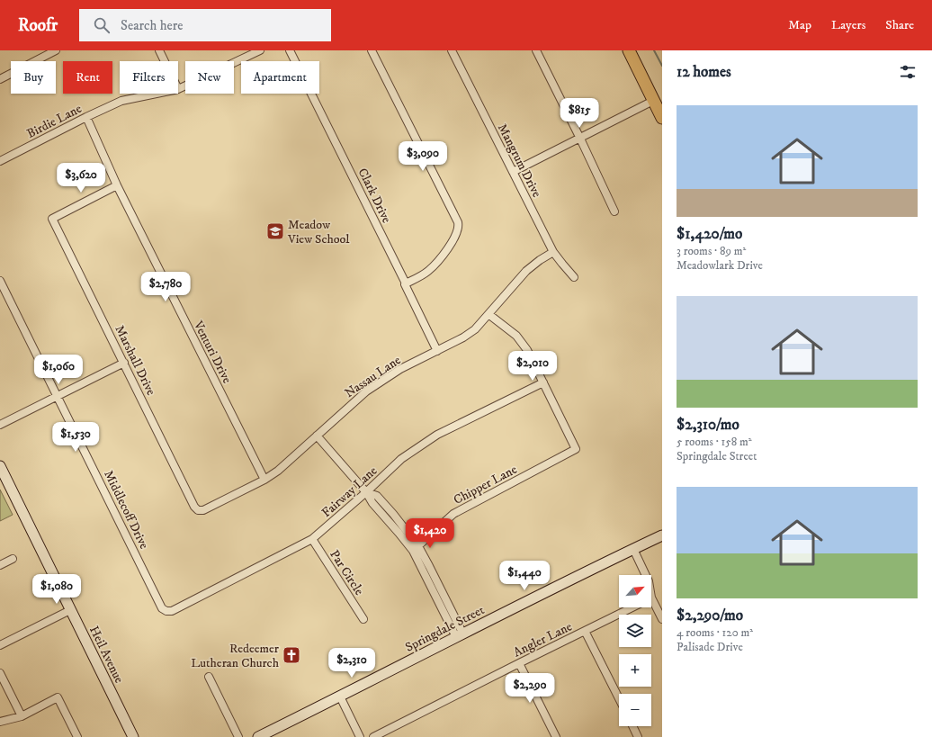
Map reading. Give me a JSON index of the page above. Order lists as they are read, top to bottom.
{
  "streets": {
    "main road": ["Springdale Street", "Heil Avenue"],
    "street": [
      "Birdie Lane",
      "Mangrum Drive",
      "Clark Drive",
      "Venturi Drive",
      "Marshall Drive",
      "Nassau Lane",
      "Chipper Lane",
      "Fairway Lane",
      "Middlecoff Drive",
      "Par Circle",
      "Angler Lane"
    ]
  },
  "crossings": [
    ["Birdie Lane", "Venturi Drive"],
    ["Mangrum Drive", "Nassau Lane"],
    ["Clark Drive", "Nassau Lane"],
    ["Venturi Drive", "Marshall Drive"],
    ["Venturi Drive", "Nassau Lane"],
    ["Marshall Drive", "Nassau Lane"],
    ["Chipper Lane", "Fairway Lane"],
    ["Fairway Lane", "Middlecoff Drive"],
    ["Fairway Lane", "Par Circle"]
  ],
  "places": {
    "school or university": ["Meadow View School"],
    "church": ["Redeemer Lutheran Church"]
  },
  "north": "top right",
  "page": {
    "header": "Roofr",
    "search": "Search here",
    "nav": ["Map", "Layers", "Share"],
    "heading": "12 homes",
    "chip": [
      "Buy",
      "Rent",
      "Filters",
      "New",
      "Apartment"
    ],
    "list": [
      {
        "name": "$1,420/mo",
        "note": "3 rooms · 89 m² · Meadowlark Drive"
      },
      {
        "name": "$2,310/mo",
        "note": "5 rooms · 158 m² · Springdale Street"
      },
      {
        "name": "$2,290/mo",
        "note": "4 rooms · 120 m² · Palisade Drive"
      }
    ],
    "price": [
      "$815",
      "$3,090",
      "$3,620",
      "$2,780",
      "$2,010",
      "$1,060",
      "$1,530",
      "$1,420",
      "$1,440",
      "$1,080",
      "$2,310",
      "$2,290"
    ],
    "map_buttons": ["+", "−"]
  }
}
